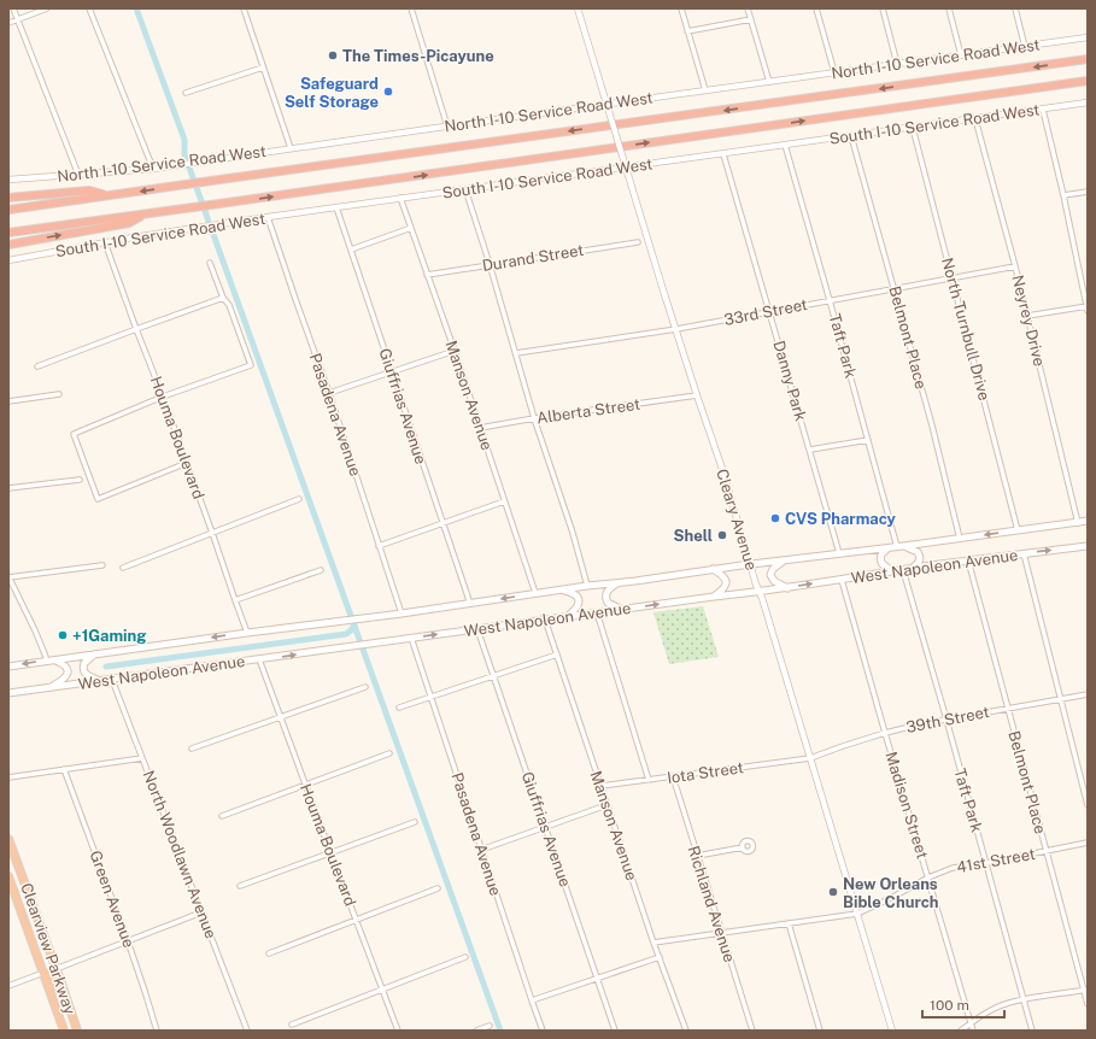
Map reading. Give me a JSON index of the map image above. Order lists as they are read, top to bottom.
{
  "streets": {
    "highway": ["Clearview Parkway"],
    "main road": ["West Napoleon Avenue"],
    "street": [
      "North I-10 Service Road West",
      "South I-10 Service Road West",
      "Durand Street",
      "33rd Street",
      "Neyrey Drive",
      "North Turnbull Drive",
      "Belmont Place",
      "Taft Park",
      "Danny Park",
      "Manson Avenue",
      "Giuffrias Avenue",
      "Alberta Street",
      "Pasadena Avenue",
      "Houma Boulevard",
      "Cleary Avenue",
      "39th Street",
      "Iota Street",
      "Madison Street",
      "North Woodlawn Avenue",
      "41st Street",
      "Green Avenue",
      "Richland Avenue"
    ]
  },
  "crossings": [
    ["South I-10 Service Road West", "Neyrey Drive"],
    ["South I-10 Service Road West", "North Turnbull Drive"],
    ["South I-10 Service Road West", "Belmont Place"],
    ["South I-10 Service Road West", "Taft Park"],
    ["South I-10 Service Road West", "Danny Park"],
    ["South I-10 Service Road West", "Manson Avenue"],
    ["South I-10 Service Road West", "Giuffrias Avenue"],
    ["South I-10 Service Road West", "Pasadena Avenue"],
    ["South I-10 Service Road West", "Houma Boulevard"],
    ["Durand Street", "Manson Avenue"],
    ["33rd Street", "Neyrey Drive"],
    ["33rd Street", "North Turnbull Drive"],
    ["33rd Street", "Belmont Place"],
    ["33rd Street", "Taft Park"],
    ["33rd Street", "Danny Park"],
    ["33rd Street", "Cleary Avenue"],
    ["Neyrey Drive", "West Napoleon Avenue"],
    ["North Turnbull Drive", "West Napoleon Avenue"],
    ["Belmont Place", "West Napoleon Avenue"],
    ["Belmont Place", "39th Street"],
    ["Belmont Place", "41st Street"],
    ["Taft Park", "West Napoleon Avenue"],
    ["Taft Park", "39th Street"],
    ["Taft Park", "41st Street"],
    ["Danny Park", "West Napoleon Avenue"],
    ["Manson Avenue", "Alberta Street"],
    ["Manson Avenue", "West Napoleon Avenue"],
    ["Manson Avenue", "Iota Street"],
    ["Manson Avenue", "41st Street"],
    ["Giuffrias Avenue", "West Napoleon Avenue"],
    ["Alberta Street", "Cleary Avenue"],
    ["Pasadena Avenue", "West Napoleon Avenue"],
    ["Houma Boulevard", "West Napoleon Avenue"],
    ["Cleary Avenue", "West Napoleon Avenue"],
    ["Cleary Avenue", "39th Street"],
    ["Cleary Avenue", "Iota Street"],
    ["Cleary Avenue", "41st Street"],
    ["West Napoleon Avenue", "Madison Street"],
    ["West Napoleon Avenue", "North Woodlawn Avenue"],
    ["39th Street", "Iota Street"],
    ["39th Street", "Madison Street"],
    ["Iota Street", "Richland Avenue"],
    ["Madison Street", "41st Street"],
    ["41st Street", "Richland Avenue"]
  ],
  "places": [
    "The Times-Picayune",
    "Safeguard Self Storage",
    "CVS Pharmacy",
    "Shell",
    "+1Gaming",
    "New Orleans Bible Church"
  ],
  "scale_bar": "100 m"
}
